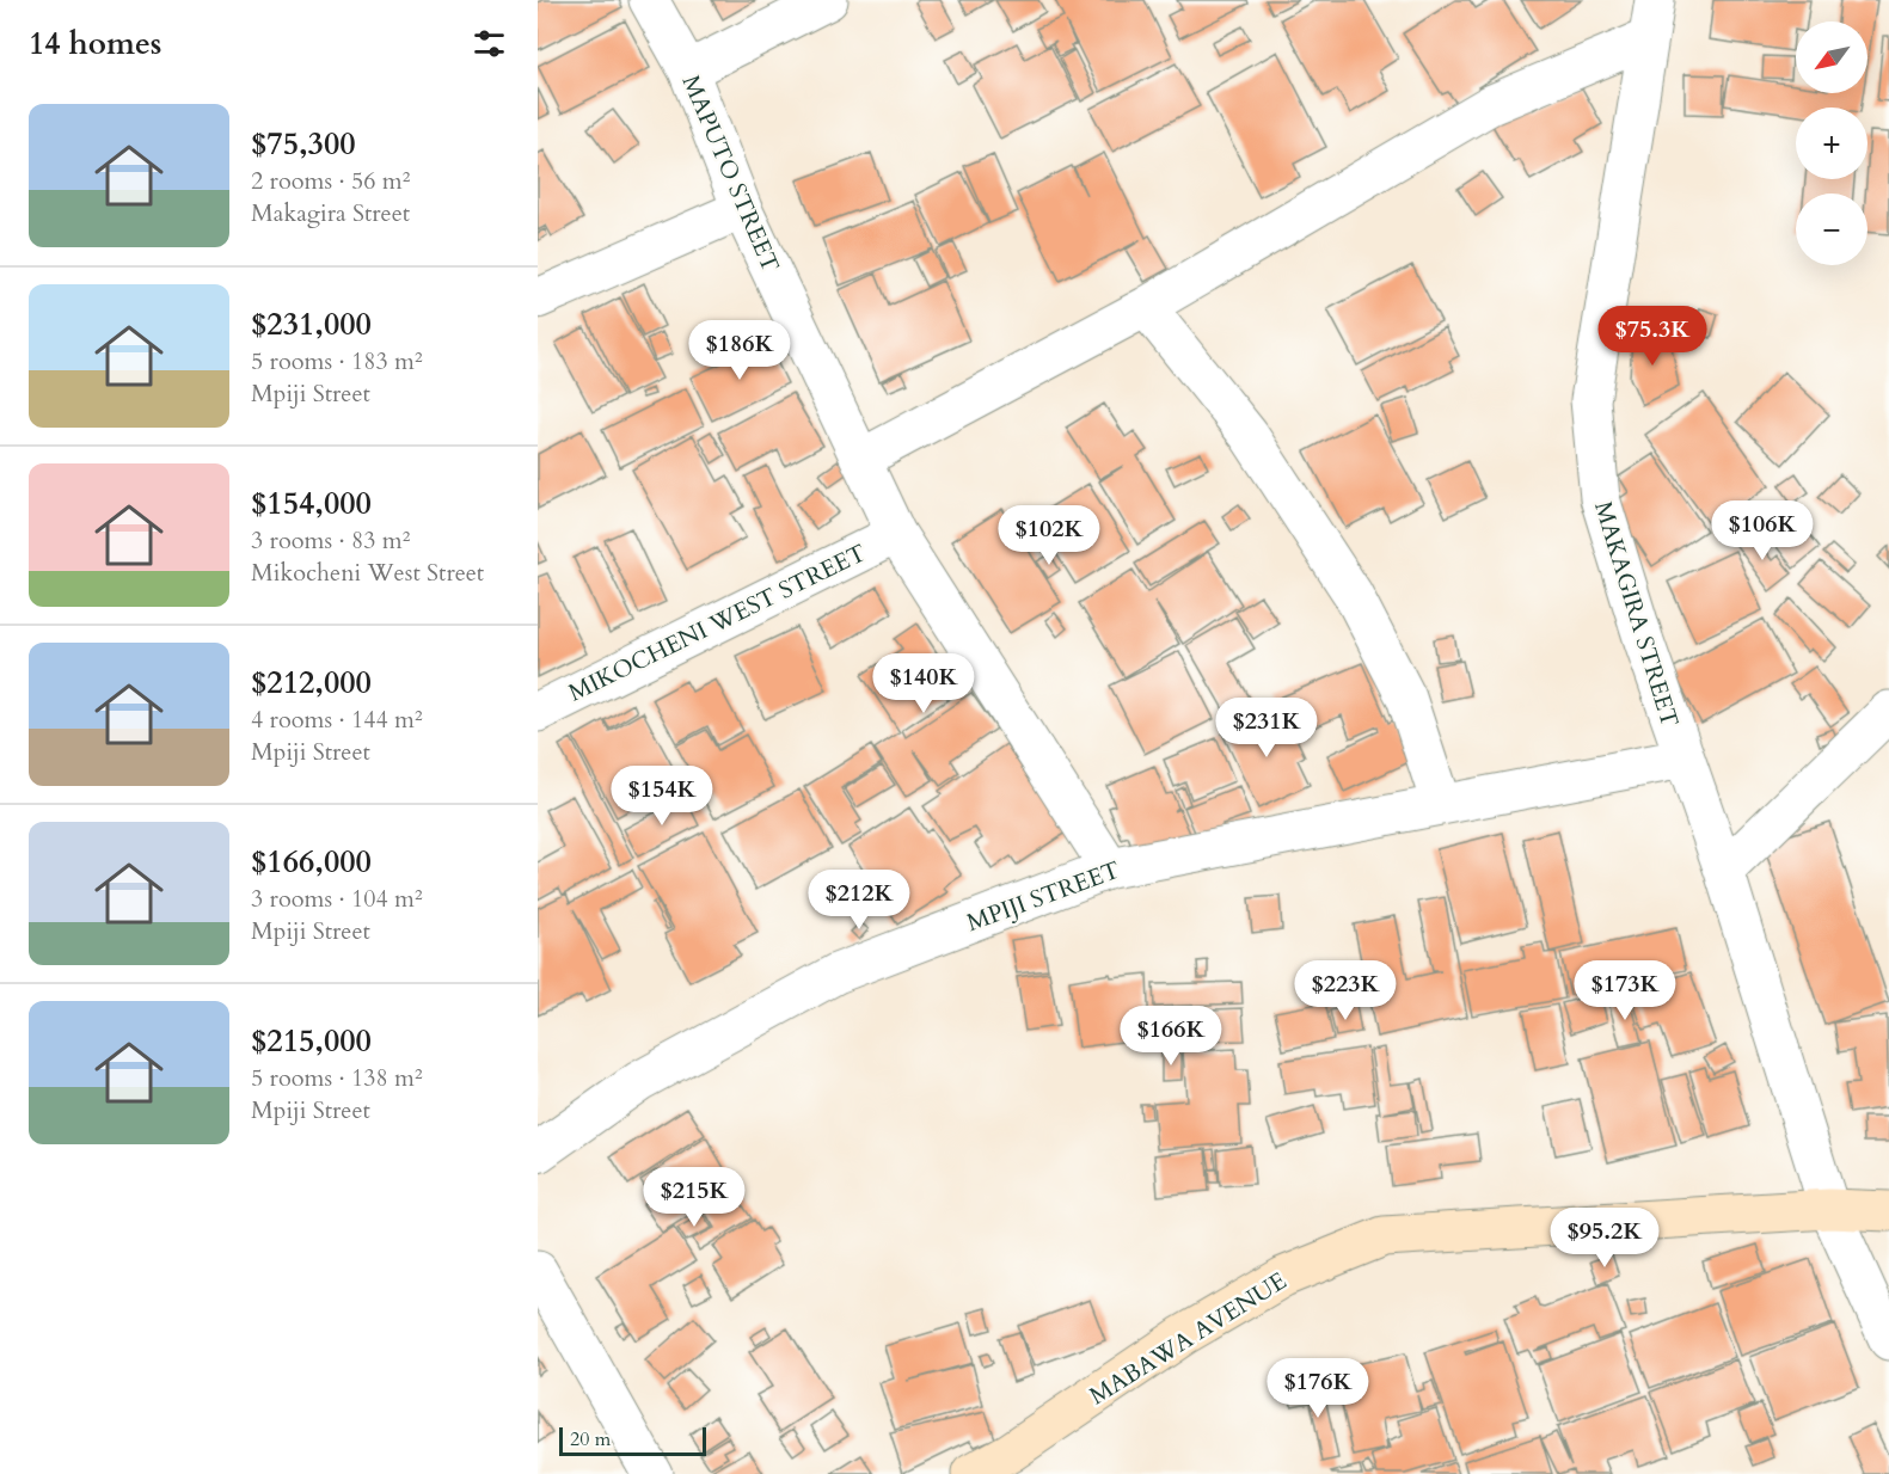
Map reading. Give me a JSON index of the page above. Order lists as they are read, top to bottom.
{
  "streets": {
    "street": [
      "MAPUTO STREET",
      "MAKAGIRA STREET",
      "MIKOCHENI WEST STREET",
      "MPIJI STREET",
      "MABAWA AVENUE"
    ]
  },
  "crossings": [
    ["MAPUTO STREET", "MIKOCHENI WEST STREET"],
    ["MAPUTO STREET", "MPIJI STREET"],
    ["MAKAGIRA STREET", "MPIJI STREET"],
    ["MAKAGIRA STREET", "MABAWA AVENUE"]
  ],
  "scale_bar": "20 m",
  "north": "bottom left",
  "page": {
    "heading": "14 homes",
    "map_buttons": ["+", "−"],
    "list": [
      {
        "name": "$75,300",
        "note": "2 rooms · 56 m² · Makagira Street"
      },
      {
        "name": "$231,000",
        "note": "5 rooms · 183 m² · Mpiji Street"
      },
      {
        "name": "$154,000",
        "note": "3 rooms · 83 m² · Mikocheni West Street"
      },
      {
        "name": "$212,000",
        "note": "4 rooms · 144 m² · Mpiji Street"
      },
      {
        "name": "$166,000",
        "note": "3 rooms · 104 m² · Mpiji Street"
      },
      {
        "name": "$215,000",
        "note": "5 rooms · 138 m² · Mpiji Street"
      }
    ],
    "price": [
      "$75.3K",
      "$186K",
      "$106K",
      "$102K",
      "$140K",
      "$231K",
      "$154K",
      "$212K",
      "$223K",
      "$173K",
      "$166K",
      "$215K",
      "$95.2K",
      "$176K"
    ],
    "scale": "20 m"
  }
}
